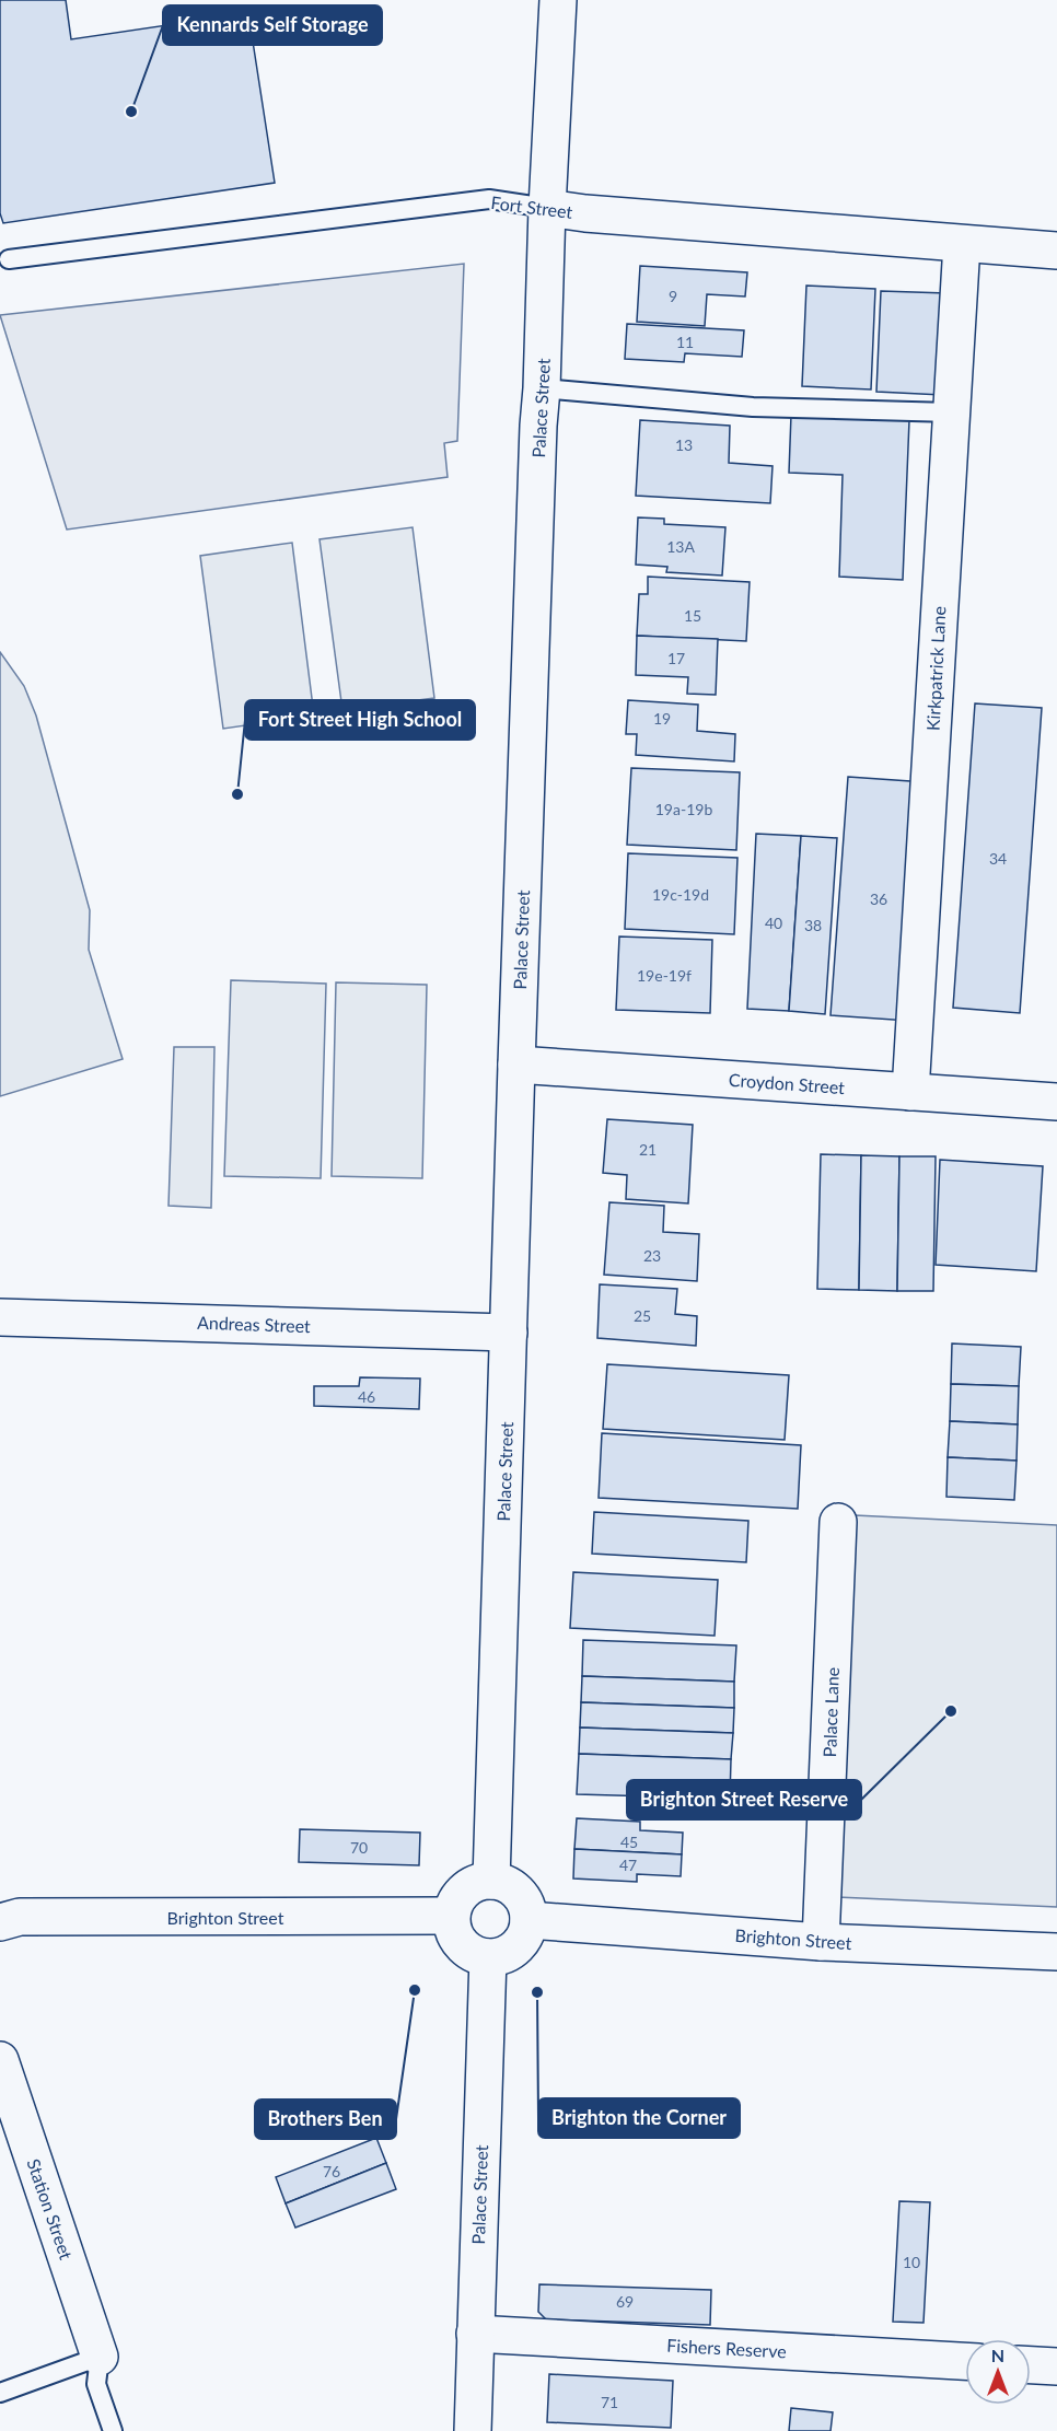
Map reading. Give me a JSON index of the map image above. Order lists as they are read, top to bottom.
{
  "streets": {
    "street": [
      "Fort Street",
      "Palace Street",
      "Kirkpatrick Lane",
      "Croydon Street",
      "Andreas Street",
      "Palace Lane",
      "Brighton Street",
      "Station Street",
      "Fishers Reserve"
    ]
  },
  "crossings": [
    ["Fort Street", "Palace Street"],
    ["Fort Street", "Kirkpatrick Lane"],
    ["Palace Street", "Croydon Street"],
    ["Palace Street", "Andreas Street"],
    ["Palace Street", "Brighton Street"],
    ["Palace Street", "Fishers Reserve"],
    ["Kirkpatrick Lane", "Croydon Street"],
    ["Palace Lane", "Brighton Street"]
  ],
  "places": [
    "Kennards Self Storage",
    "Fort Street High School",
    "Brighton Street Reserve",
    "Brothers Ben",
    "Brighton the Corner"
  ],
  "house_numbers": [
    "9",
    "11",
    "13",
    "13A",
    "15",
    "17",
    "19",
    "19a-19b",
    "34",
    "19c-19d",
    "36",
    "40",
    "38",
    "19e-19f",
    "21",
    "23",
    "25",
    "46",
    "45",
    "70",
    "47",
    "76",
    "10",
    "69",
    "71"
  ],
  "north": "top"
}
